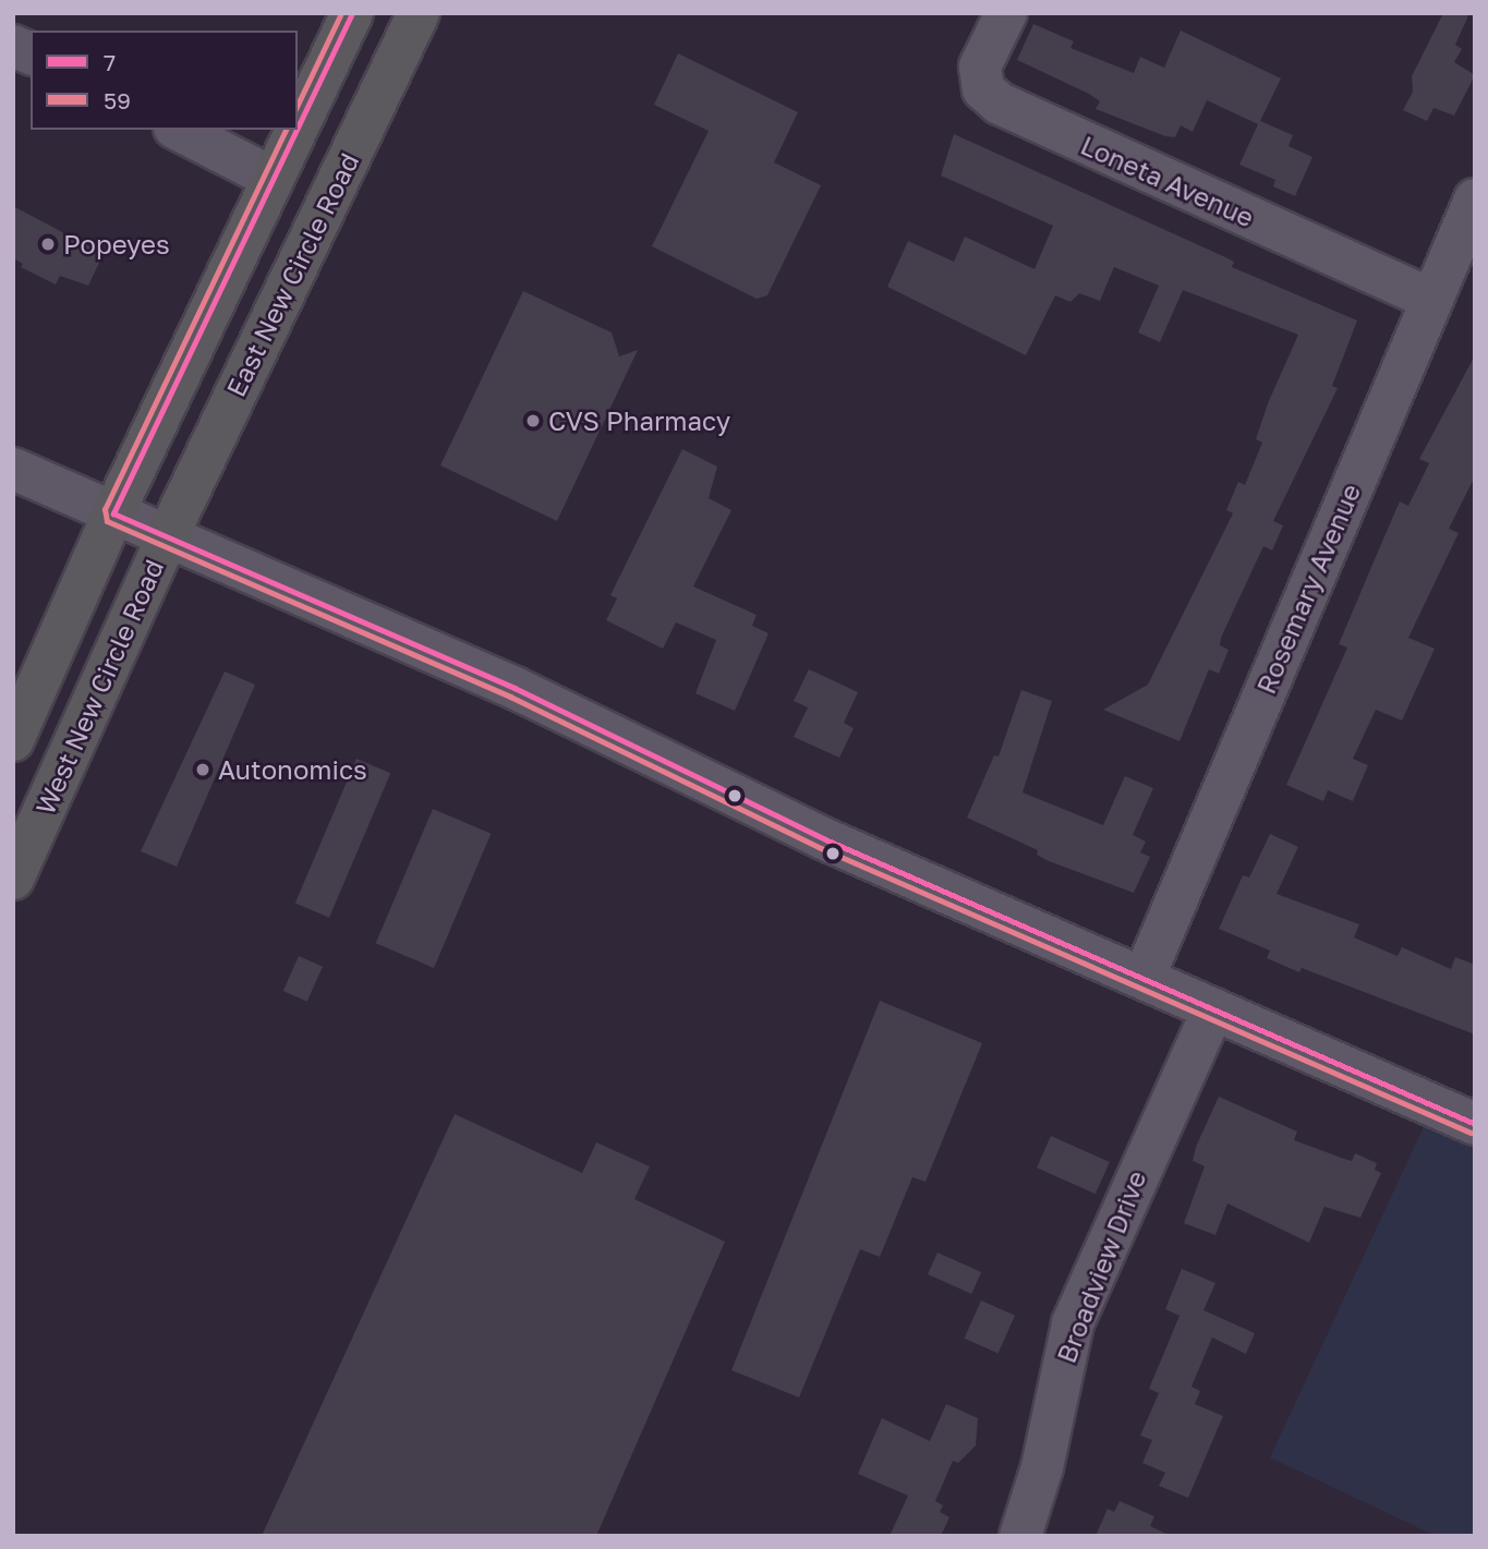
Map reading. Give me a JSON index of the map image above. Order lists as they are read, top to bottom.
{
  "streets": {
    "highway": ["East New Circle Road", "West New Circle Road"],
    "street": ["Loneta Avenue", "Rosemary Avenue", "Broadview Drive"]
  },
  "crossings": [
    ["Loneta Avenue", "Rosemary Avenue"],
    ["East New Circle Road", "West New Circle Road"]
  ],
  "places": ["Popeyes", "CVS Pharmacy", "Autonomics"],
  "lines": ["transit line 7", "transit line 59"],
  "legend": ["7", "59"]
}
